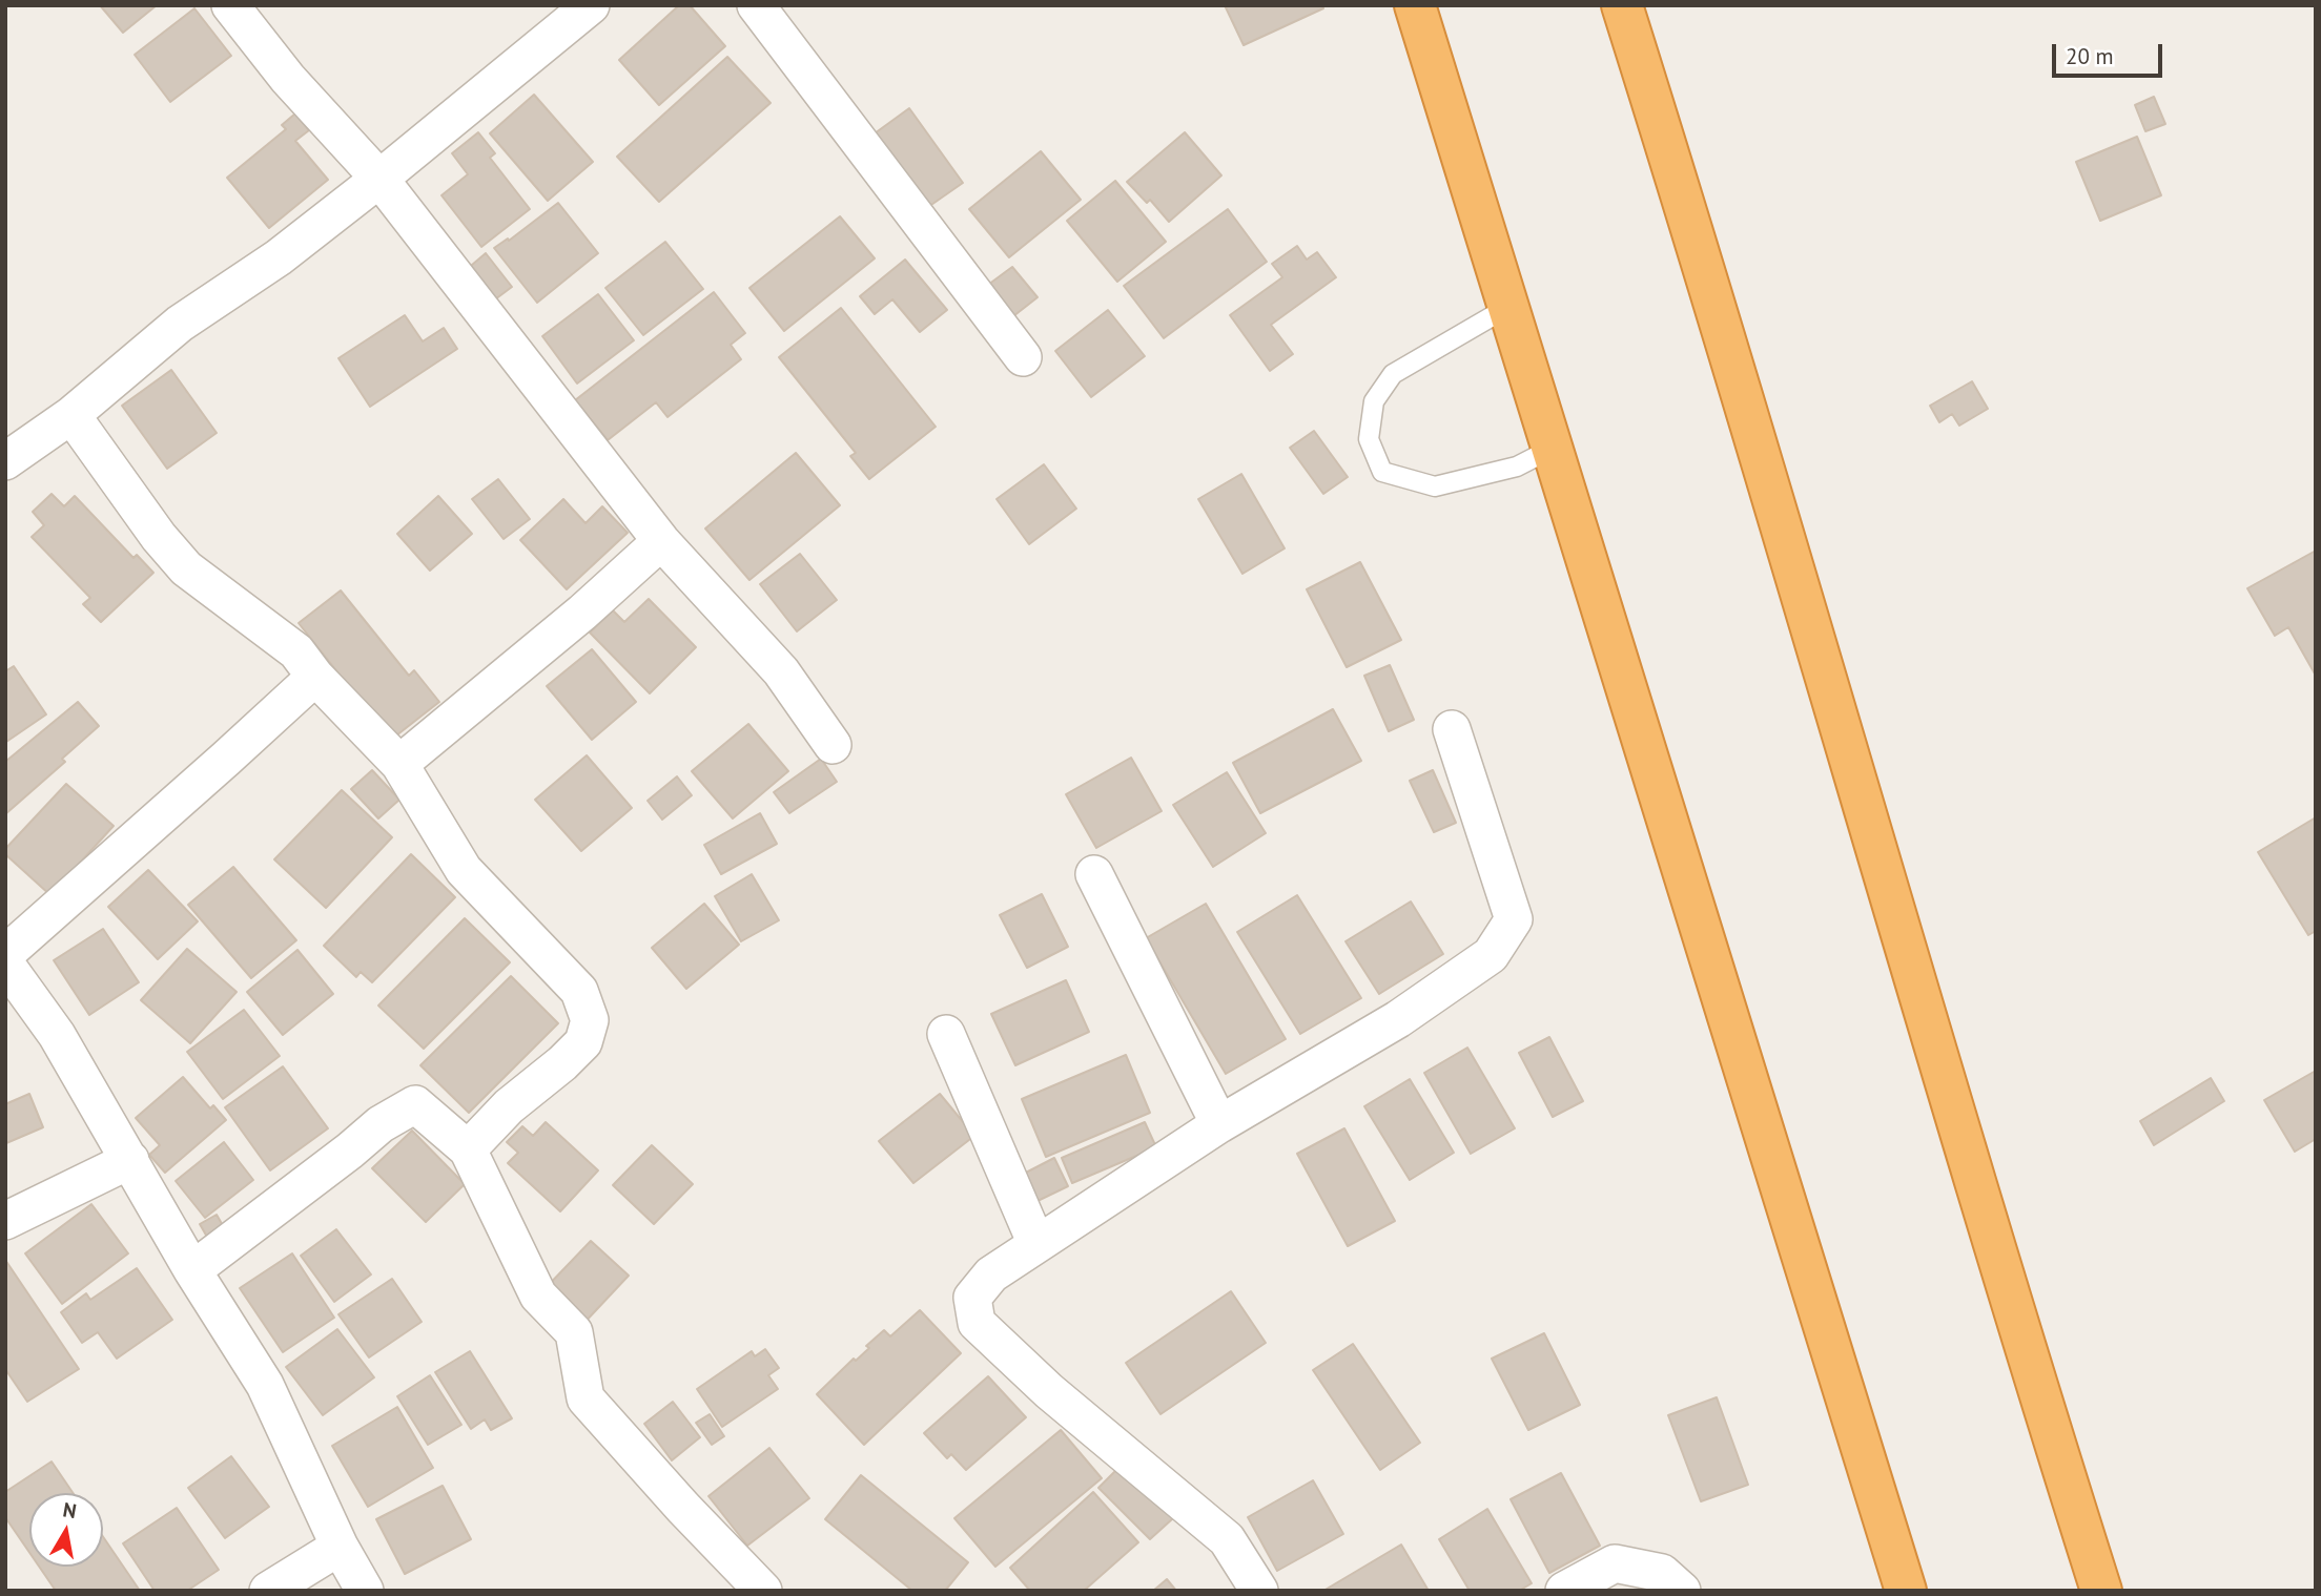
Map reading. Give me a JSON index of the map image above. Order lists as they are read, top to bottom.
{
  "scale_bar": "20 m",
  "north": "top"
}
